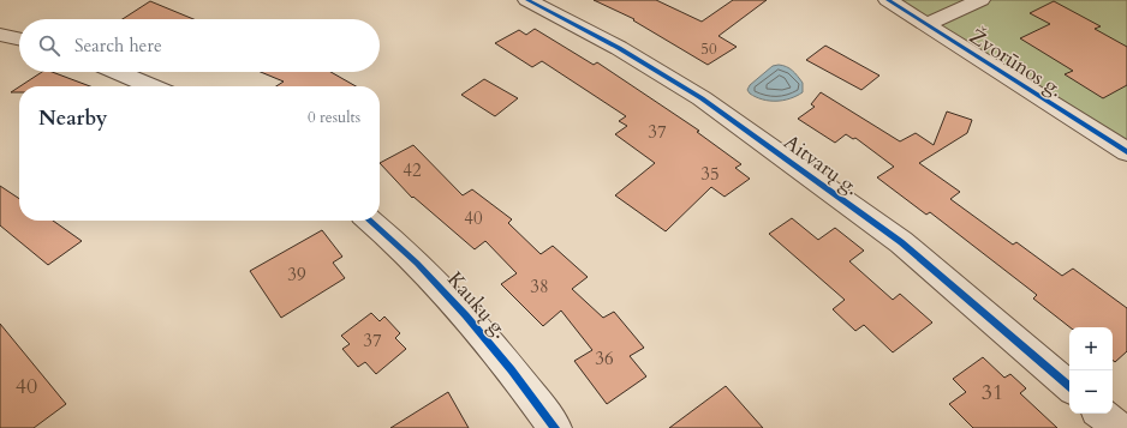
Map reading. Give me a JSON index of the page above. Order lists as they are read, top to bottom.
{
  "streets": {
    "street": ["Žvorūnos g.", "Aitvarų g.", "Kaukų g."]
  },
  "house_numbers": [
    "50",
    "37",
    "42",
    "35",
    "40",
    "39",
    "38",
    "37",
    "36",
    "40",
    "31"
  ],
  "page": {
    "search": "Search here",
    "heading": ["Nearby", "0 results"],
    "map_buttons": ["+", "−"]
  }
}
